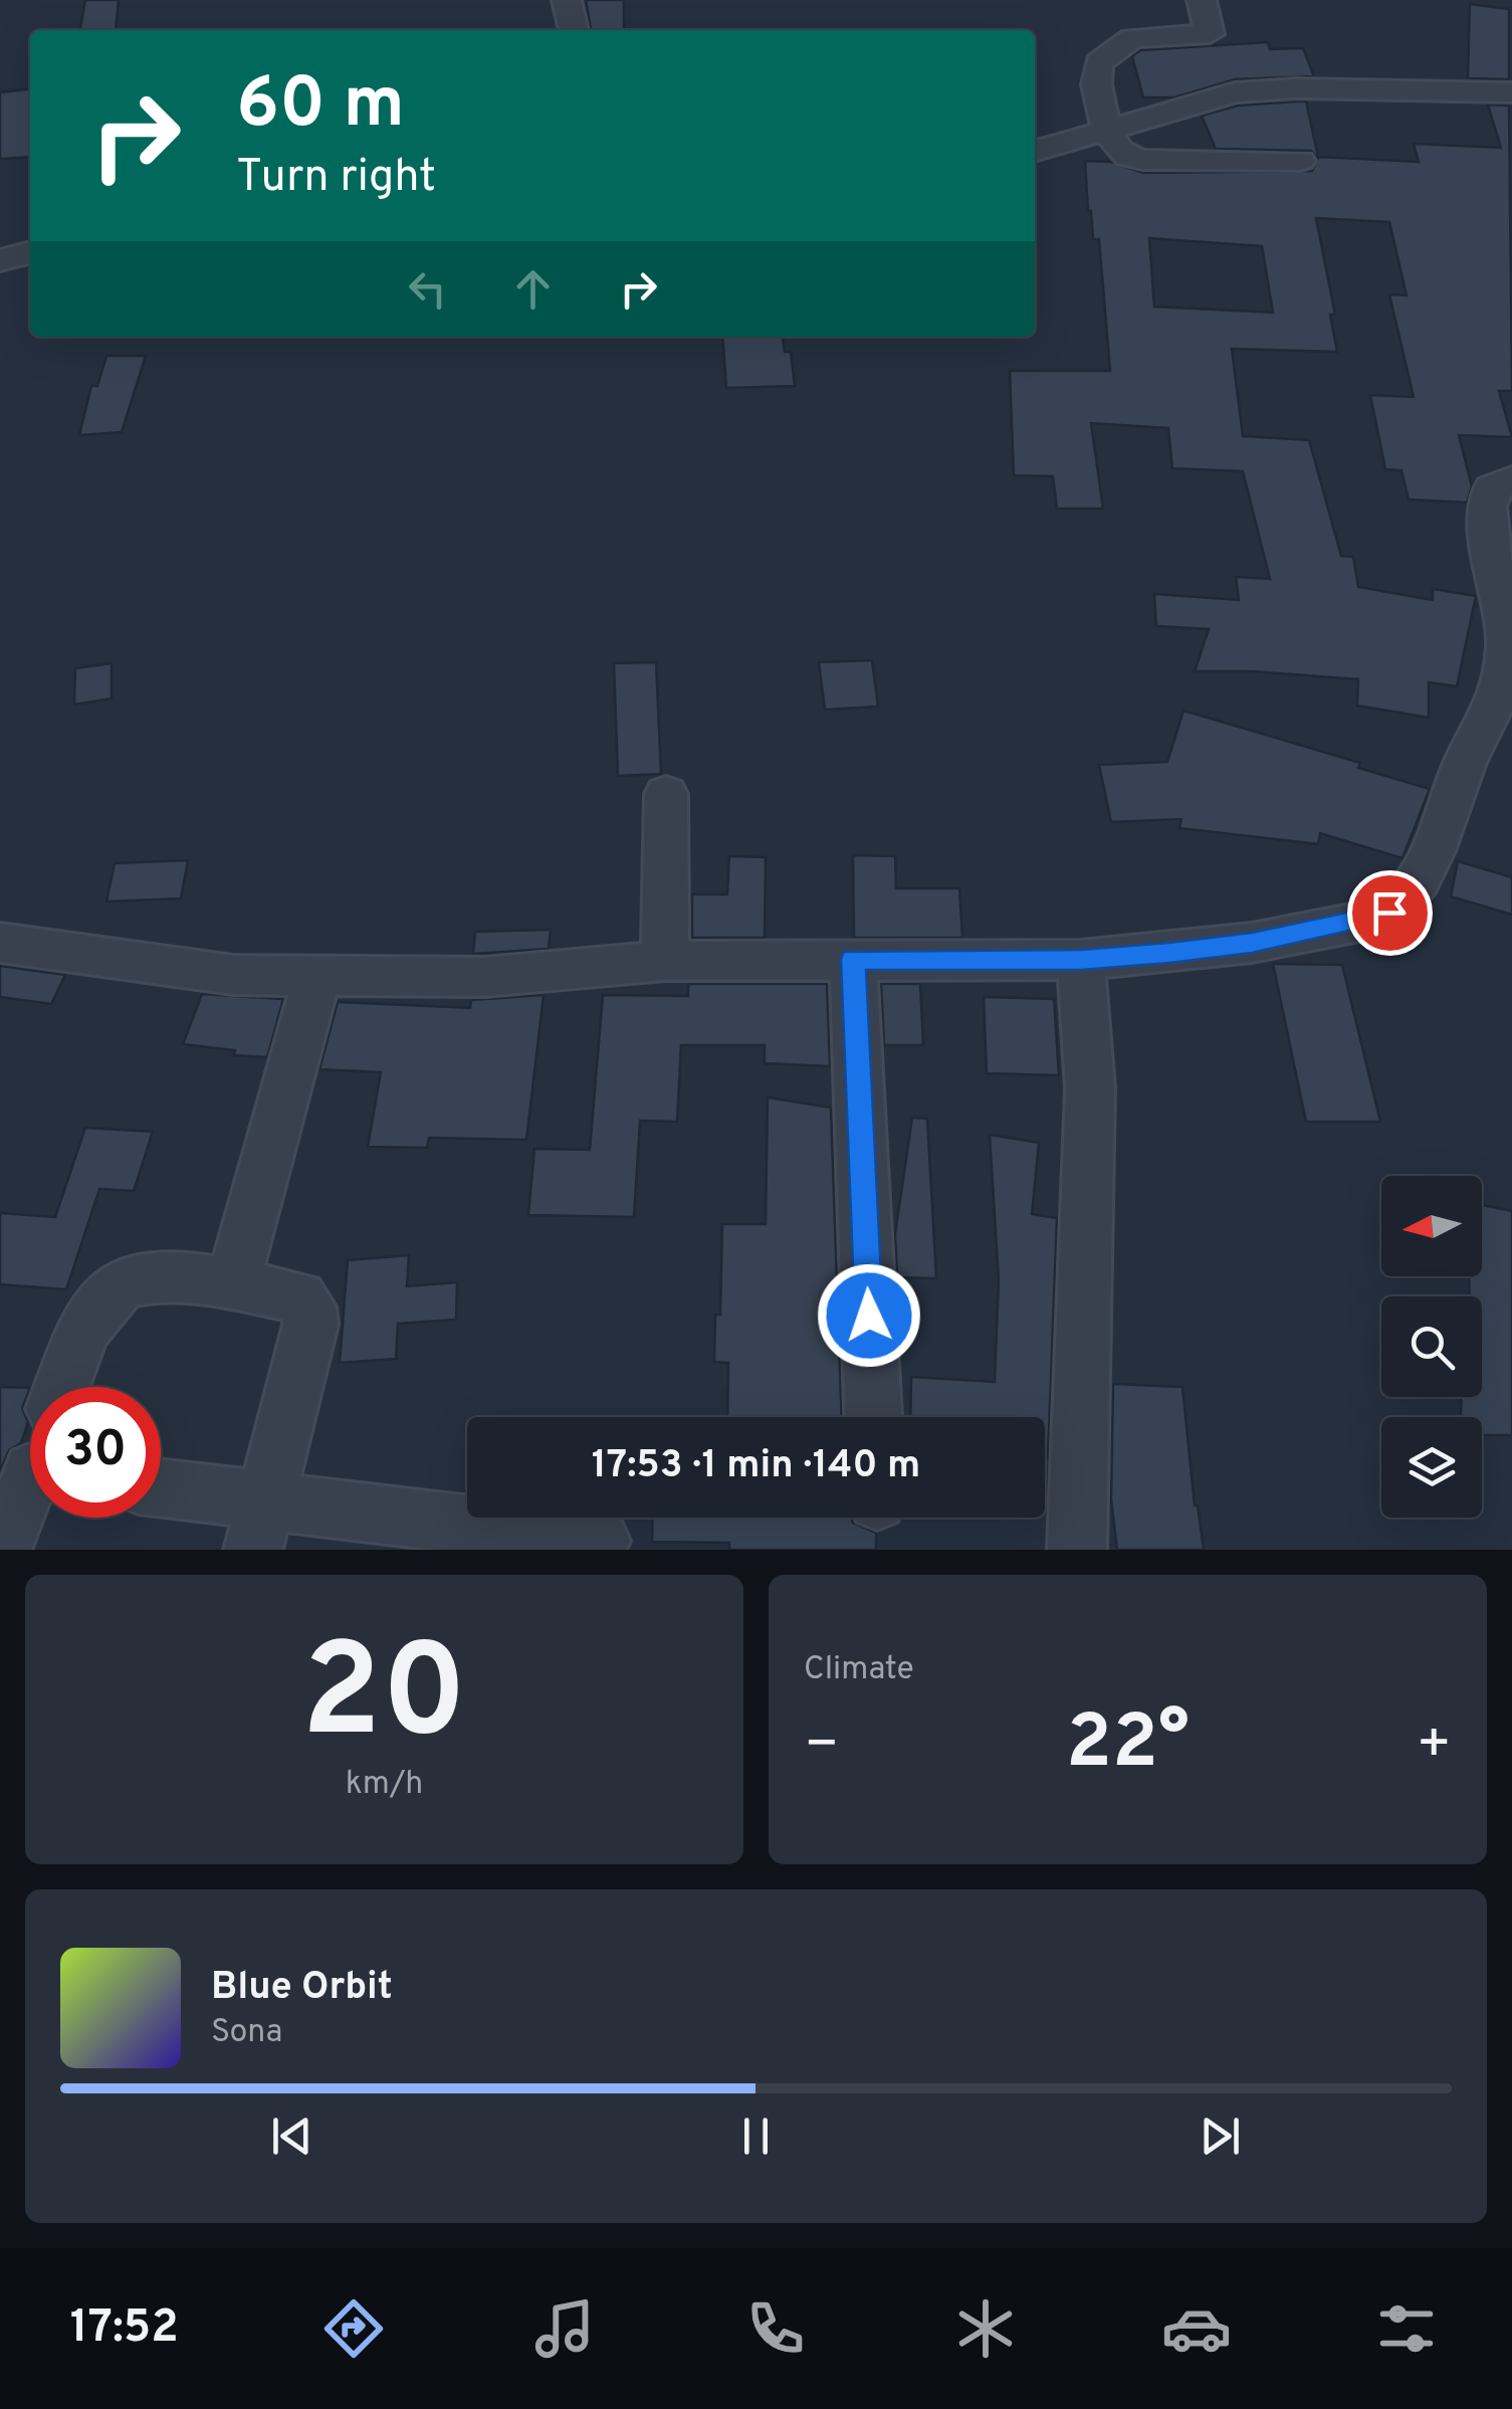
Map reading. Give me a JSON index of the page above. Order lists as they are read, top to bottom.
{
  "north": "left",
  "page": {
    "turn": ["60 m", "Turn right"],
    "limit": "30",
    "trip": "17:53 · 1 min · 140 m",
    "tile": [
      ["20", "km/h"],
      "Climate"
    ],
    "heat": ["−", "22°", "+"],
    "song": ["Blue Orbit", "Sona"],
    "tabs": "17:52"
  }
}
